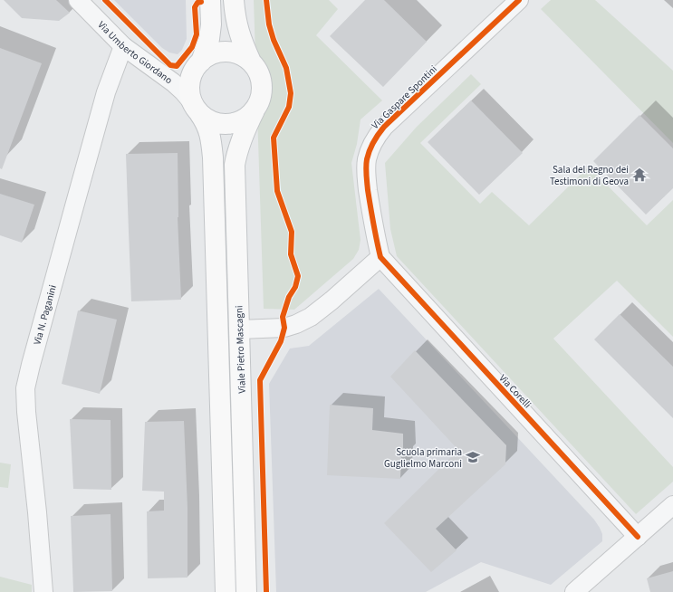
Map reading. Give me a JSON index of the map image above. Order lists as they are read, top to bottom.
{
  "streets": {
    "main road": ["Viale Pietro Mascagni"],
    "street": [
      "Via Umberto Giordano",
      "Via Gaspare Spontini",
      "Via N. Paganini",
      "Via Corelli"
    ]
  },
  "crossings": [
    ["Via Umberto Giordano", "Via N. Paganini"],
    ["Via Umberto Giordano", "Viale Pietro Mascagni"],
    ["Via Gaspare Spontini", "Via Corelli"]
  ],
  "places": {
    "temple": ["Sala del Regno dei Testimoni di Geova"],
    "school or university": ["Scuola primaria Guglielmo Marconi"]
  }
}
